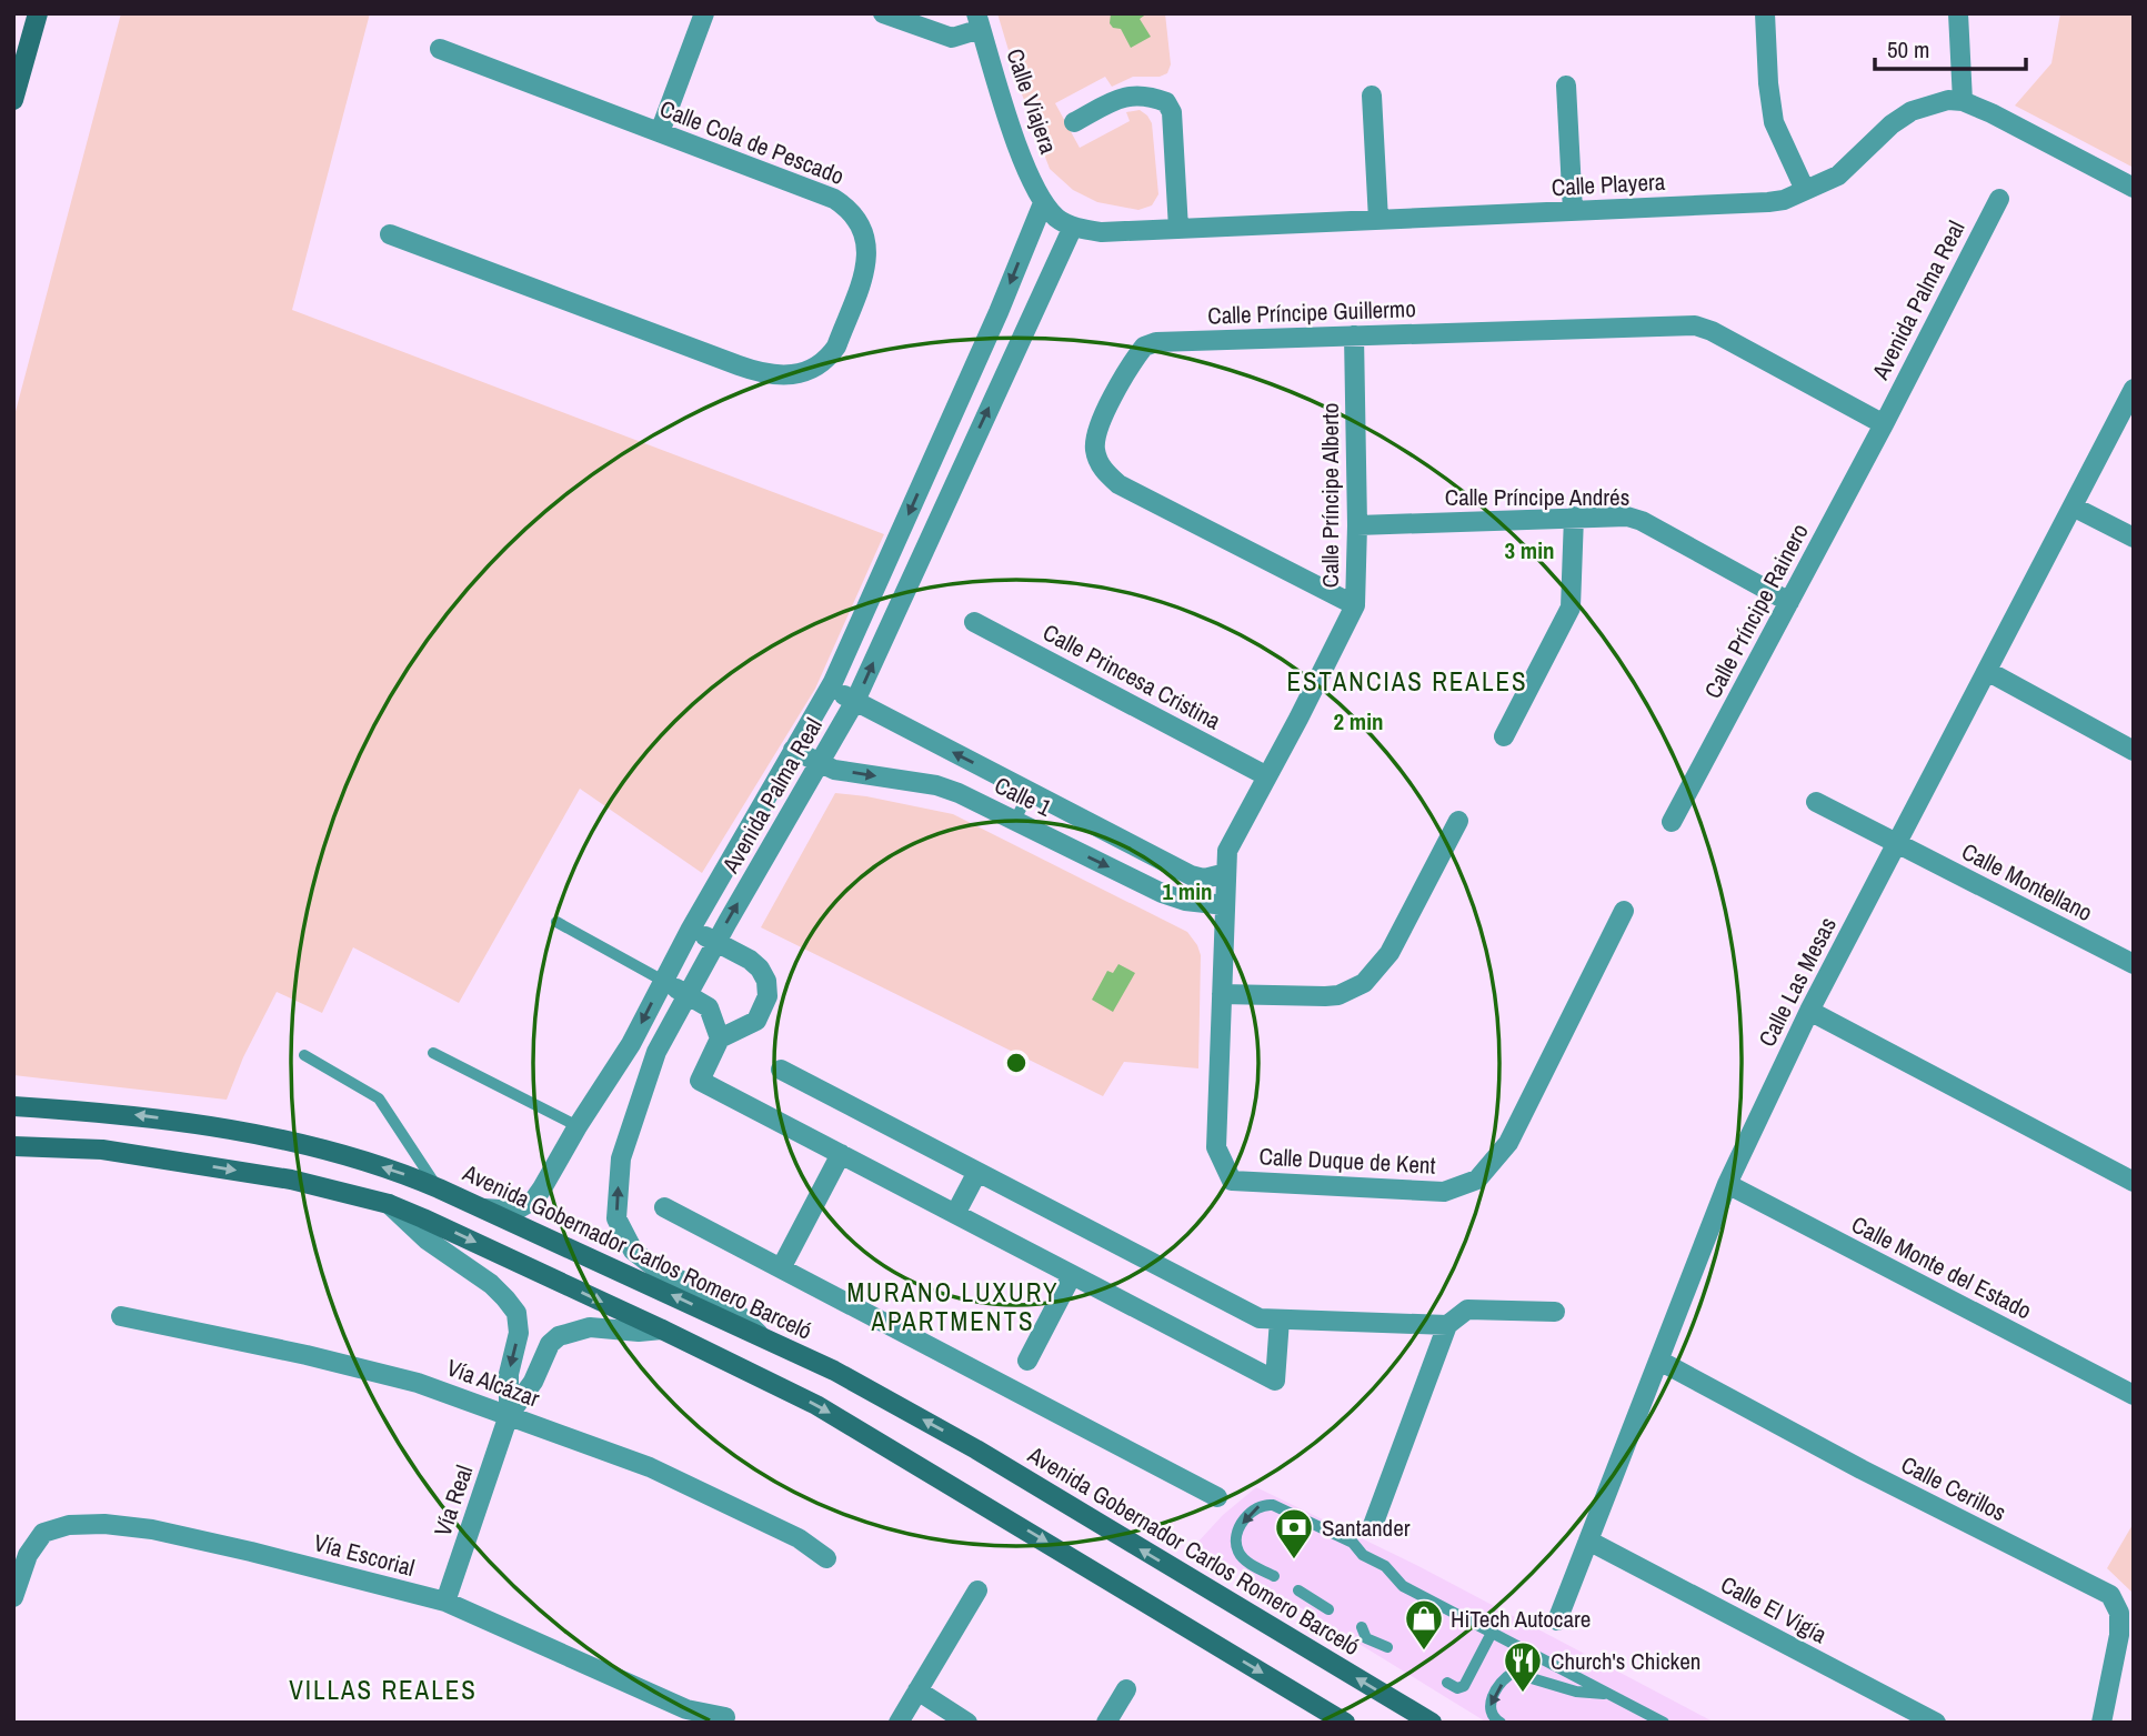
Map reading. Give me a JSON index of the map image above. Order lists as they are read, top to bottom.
{
  "streets": {
    "main road": ["Avenida Gobernador Carlos Romero Barceló"],
    "street": [
      "Calle Viajera",
      "Calle Cola de Pescado",
      "Calle Playera",
      "Avenida Palma Real",
      "Calle Príncipe Guillermo",
      "Calle Príncipe Alberto",
      "Calle Príncipe Andrés",
      "Calle Príncipe Rainero",
      "Calle Princesa Cristina",
      "Calle 1",
      "Calle Montellano",
      "Calle Las Mesas",
      "Calle Duque de Kent",
      "Calle Monte del Estado",
      "Vía Alcázar",
      "Calle Cerillos",
      "Vía Real",
      "Vía Escorial",
      "Calle El Vigía"
    ]
  },
  "crossings": [
    ["Calle Viajera", "Avenida Palma Real"],
    ["Calle Playera", "Avenida Palma Real"],
    ["Avenida Palma Real", "Calle Príncipe Guillermo"],
    ["Avenida Palma Real", "Calle Príncipe Rainero"],
    ["Avenida Palma Real", "Calle 1"],
    ["Avenida Palma Real", "Avenida Gobernador Carlos Romero Barceló"],
    ["Calle Príncipe Guillermo", "Calle Príncipe Alberto"],
    ["Calle Príncipe Guillermo", "Calle Príncipe Rainero"],
    ["Calle Príncipe Alberto", "Calle Príncipe Andrés"],
    ["Calle Príncipe Alberto", "Calle Princesa Cristina"],
    ["Calle Príncipe Alberto", "Calle 1"],
    ["Calle Príncipe Alberto", "Calle Duque de Kent"],
    ["Calle Príncipe Andrés", "Calle Príncipe Rainero"],
    ["Calle 1", "Calle Duque de Kent"],
    ["Calle Montellano", "Calle Las Mesas"],
    ["Calle Las Mesas", "Calle Monte del Estado"],
    ["Calle Las Mesas", "Calle Cerillos"],
    ["Calle Las Mesas", "Calle El Vigía"],
    ["Vía Alcázar", "Vía Real"],
    ["Vía Real", "Vía Escorial"]
  ],
  "districts": ["ESTANCIAS REALES", "MURANO LUXURY APARTMENTS", "VILLAS REALES"],
  "places": {
    "bank": ["Santander"],
    "shop": ["HiTech Autocare"],
    "restaurant": ["Church's Chicken"]
  },
  "scale_bar": "50 m",
  "rings": ["3 min", "2 min", "1 min"]
}
